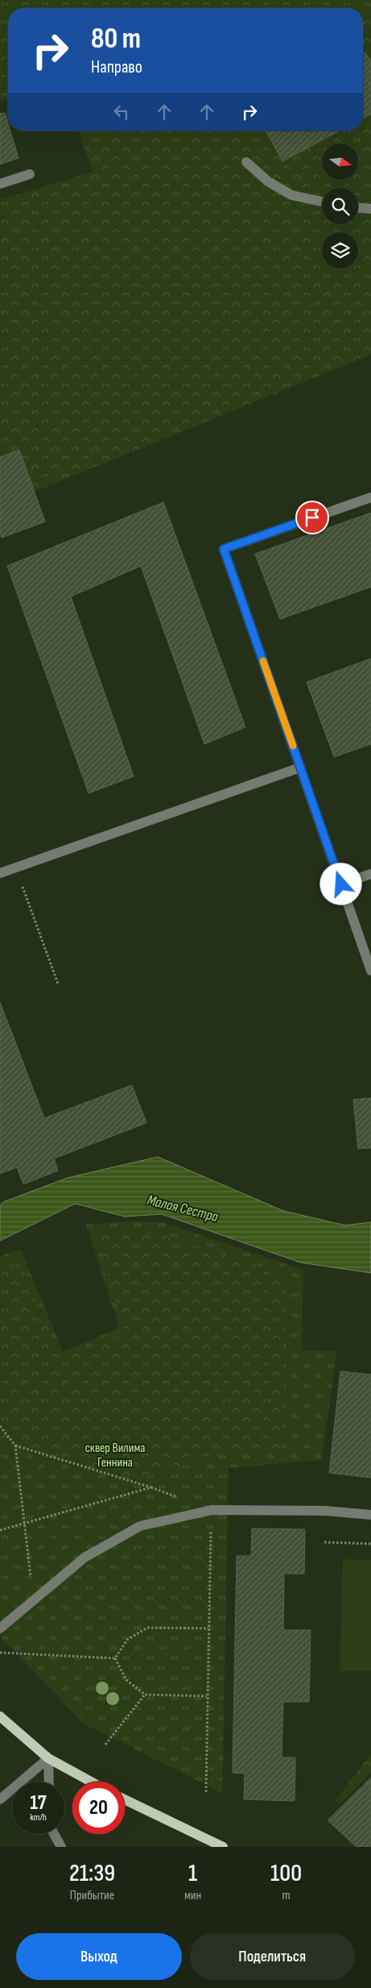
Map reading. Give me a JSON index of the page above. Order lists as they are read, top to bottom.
{
  "water": ["Малая Сестра"],
  "parks": ["сквер Вилима Геннина"],
  "north": "right",
  "page": {
    "turn": ["80 m", "Направо"],
    "speed": "17 km/h",
    "limit": "20",
    "eta": [
      "21:39",
      "Прибытие",
      "1",
      "мин",
      "100",
      "m"
    ],
    "buttons": ["Выход", "Поделиться"]
  }
}
